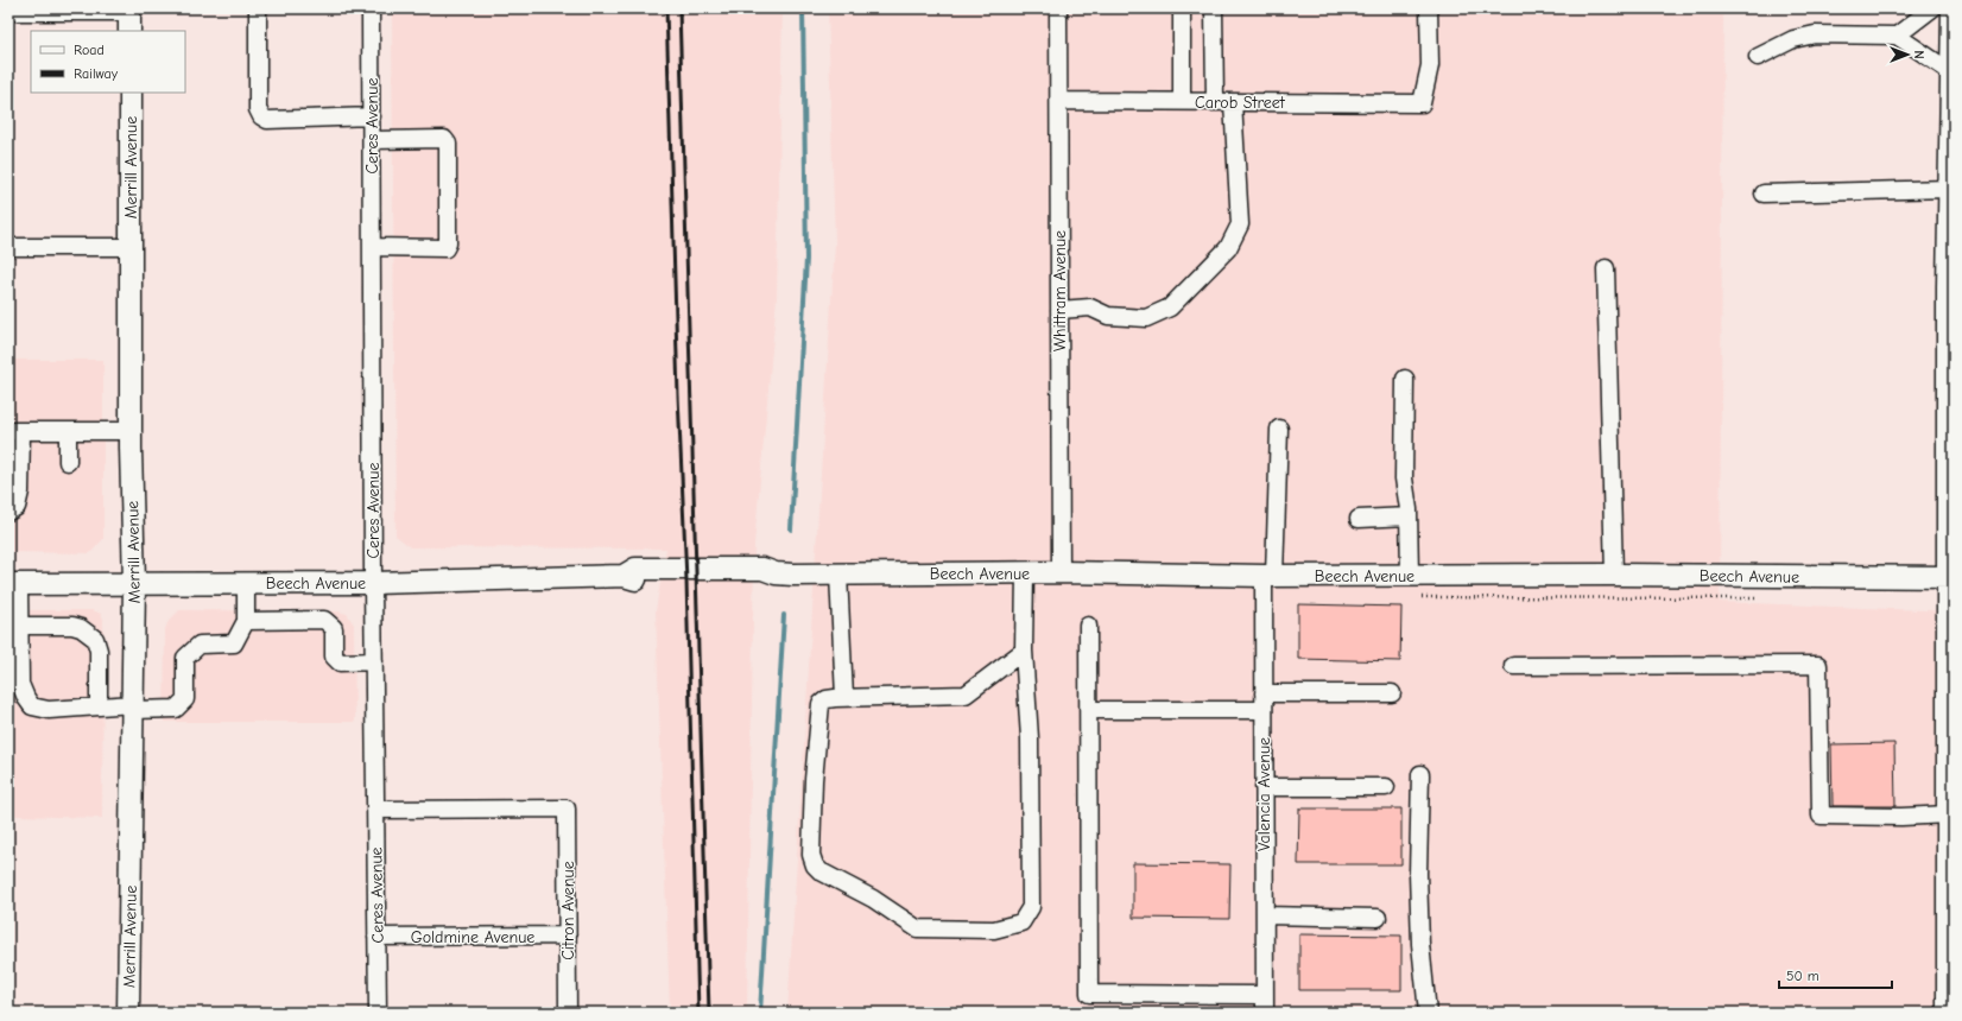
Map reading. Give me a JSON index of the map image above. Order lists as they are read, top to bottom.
{
  "streets": {
    "main road": ["Merrill Avenue", "Beech Avenue"],
    "street": [
      "Carob Street",
      "Ceres Avenue",
      "Whittram Avenue",
      "Valencia Avenue",
      "Citron Avenue",
      "Goldmine Avenue"
    ]
  },
  "crossings": [
    ["Carob Street", "Whittram Avenue"],
    ["Ceres Avenue", "Beech Avenue"],
    ["Ceres Avenue", "Citron Avenue"],
    ["Ceres Avenue", "Goldmine Avenue"],
    ["Merrill Avenue", "Beech Avenue"],
    ["Whittram Avenue", "Beech Avenue"],
    ["Beech Avenue", "Valencia Avenue"],
    ["Citron Avenue", "Goldmine Avenue"]
  ],
  "legend": ["Road", "Railway"],
  "scale_bar": "50 m",
  "north": "right"
}
